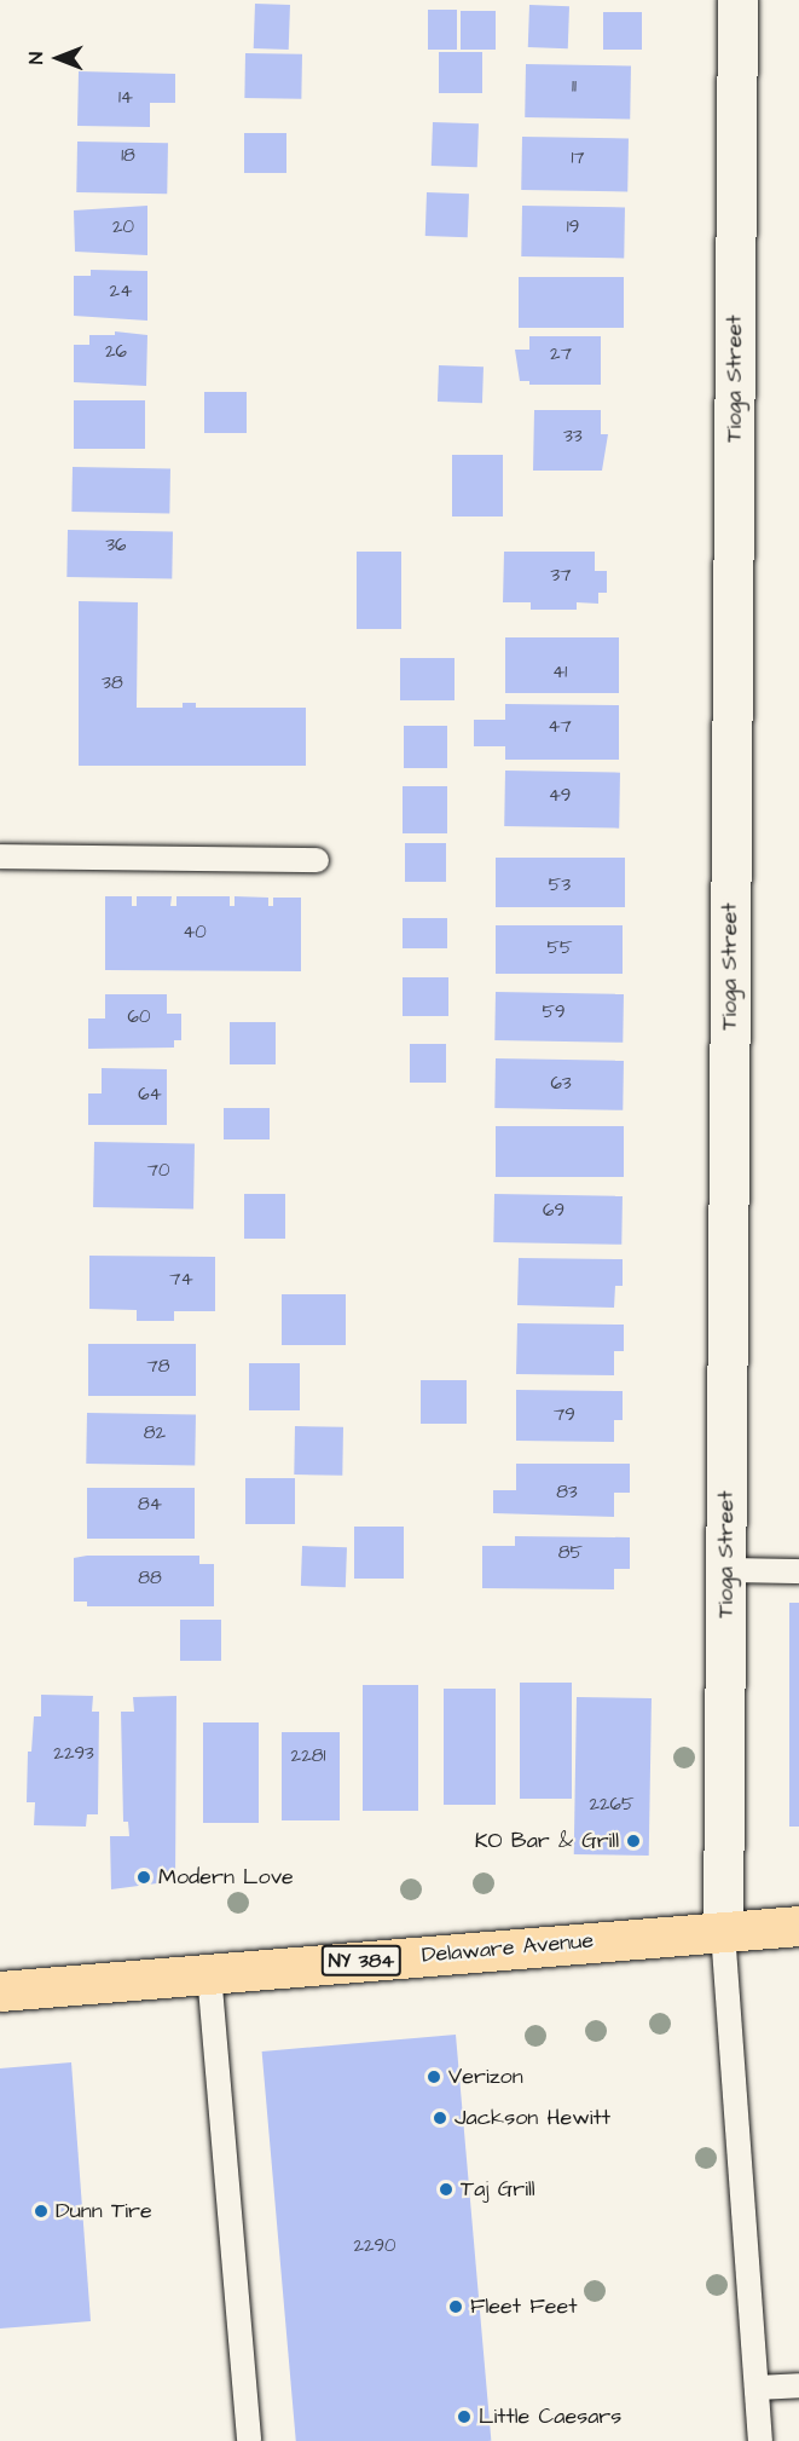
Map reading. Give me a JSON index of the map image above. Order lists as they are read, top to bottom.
{
  "streets": {
    "main road": ["Delaware Avenue", "NY 384"],
    "street": ["Tioga Street"]
  },
  "crossings": [
    ["Tioga Street", "Delaware Avenue"]
  ],
  "places": [
    "KO Bar & Grill",
    "Modern Love",
    "Verizon",
    "Jackson Hewitt",
    "Taj Grill",
    "Dunn Tire",
    "Fleet Feet",
    "Little Caesars"
  ],
  "house_numbers": [
    "11",
    "14",
    "18",
    "17",
    "20",
    "19",
    "24",
    "26",
    "27",
    "33",
    "36",
    "37",
    "41",
    "38",
    "47",
    "49",
    "53",
    "40",
    "55",
    "59",
    "60",
    "63",
    "64",
    "70",
    "69",
    "74",
    "78",
    "79",
    "82",
    "83",
    "84",
    "85",
    "88",
    "2293",
    "2281",
    "2265",
    "2290"
  ],
  "north": "left"
}
